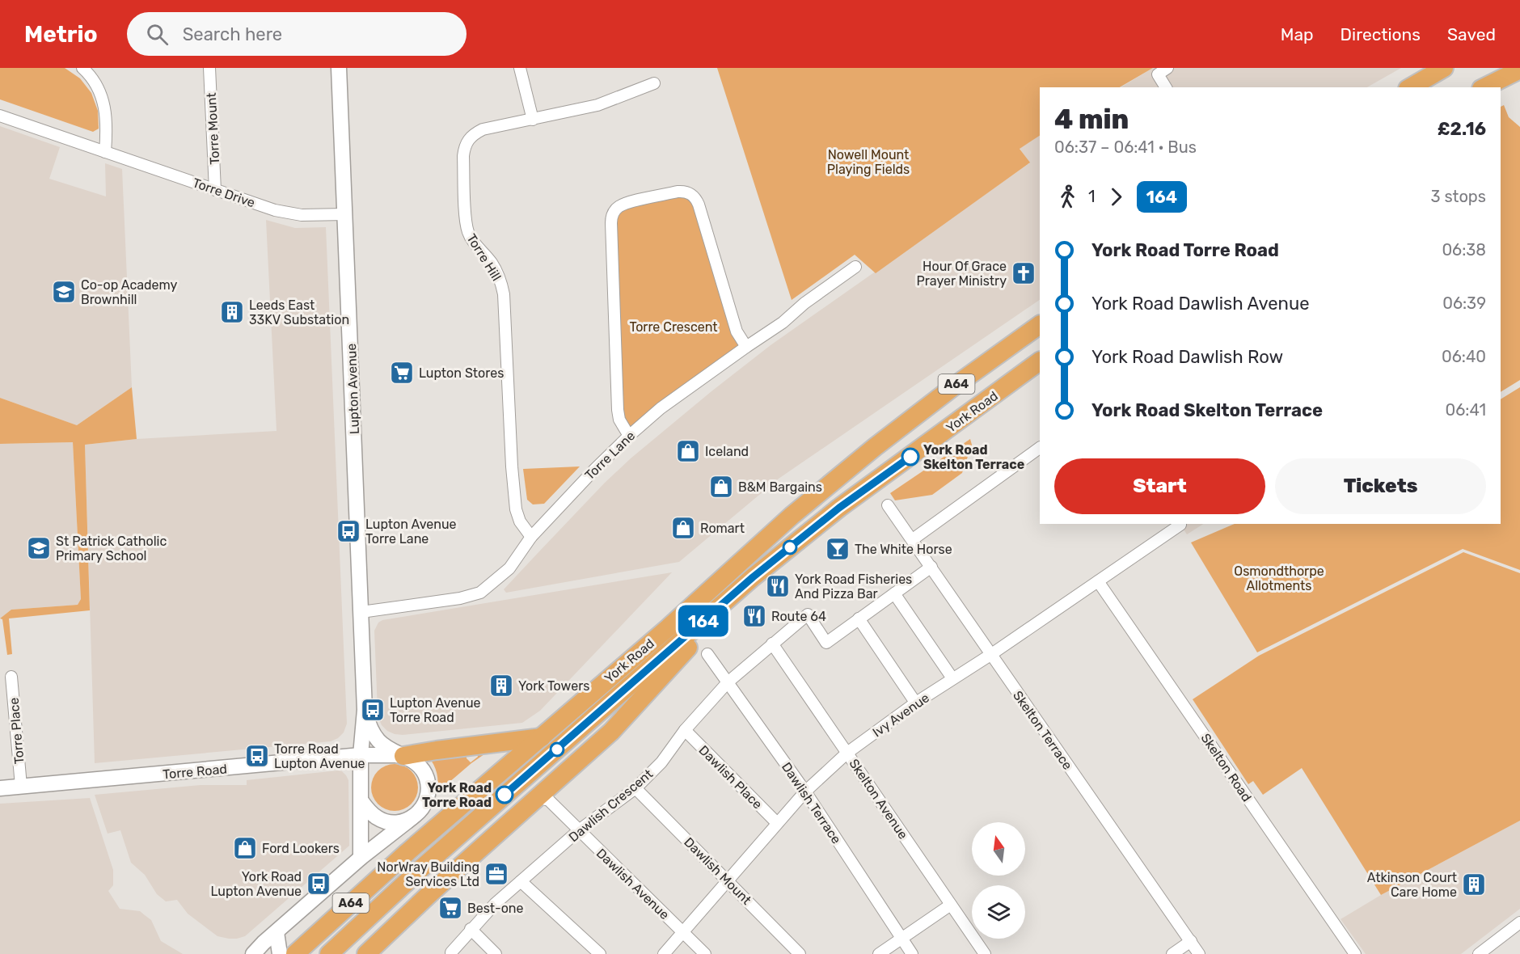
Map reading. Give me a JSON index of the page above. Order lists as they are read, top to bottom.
{
  "streets": {
    "highway": ["A64", "York Road"],
    "street": [
      "Torre Mount",
      "Torre Drive",
      "Torre Hill",
      "Lupton Avenue",
      "Torre Lane",
      "Ivy Avenue",
      "Skelton Terrace",
      "Torre Place",
      "Skelton Road",
      "Torre Road",
      "Dawlish Place",
      "Skelton Avenue",
      "Dawlish Terrace",
      "Dawlish Crescent",
      "Dawlish Mount",
      "Dawlish Avenue"
    ]
  },
  "crossings": [
    ["Torre Mount", "Torre Drive"],
    ["Torre Drive", "Lupton Avenue"],
    ["Torre Hill", "Torre Lane"],
    ["Lupton Avenue", "Torre Lane"],
    ["Lupton Avenue", "Torre Road"],
    ["Ivy Avenue", "Skelton Terrace"],
    ["Ivy Avenue", "Skelton Road"],
    ["Ivy Avenue", "Dawlish Place"],
    ["Ivy Avenue", "Skelton Avenue"],
    ["Ivy Avenue", "Dawlish Terrace"],
    ["Ivy Avenue", "Dawlish Mount"],
    ["Ivy Avenue", "Dawlish Avenue"],
    ["Torre Place", "Torre Road"],
    ["Dawlish Place", "Dawlish Crescent"],
    ["Skelton Avenue", "Dawlish Crescent"],
    ["Dawlish Terrace", "Dawlish Crescent"],
    ["Dawlish Crescent", "Dawlish Mount"],
    ["Dawlish Crescent", "Dawlish Avenue"]
  ],
  "parks": ["Nowell Mount Playing Fields", "Torre Crescent", "Osmondthorpe Allotments"],
  "places": {
    "church": ["Hour Of Grace Prayer Ministry"],
    "school or university": ["Co-op Academy Brownhill", "St Patrick Catholic Primary School"],
    "building": ["Leeds East 33KV Substation", "York Towers", "Atkinson Court Care Home"],
    "supermarket": ["Lupton Stores", "Best-one"],
    "shop": [
      "Iceland",
      "B&M Bargains",
      "Romart",
      "Ford Lookers"
    ],
    "other": ["York Road Skelton Terrace", "York Road Torre Road"],
    "bus stop": [
      "Lupton Avenue Torre Lane",
      "Lupton Avenue Torre Road",
      "Torre Road Lupton Avenue",
      "York Road Lupton Avenue"
    ],
    "bar": ["The White Horse"],
    "restaurant": ["York Road Fisheries And Pizza Bar", "Route 64"],
    "office": ["NorWray Building Services Ltd"]
  },
  "lines": ["bus line 164"],
  "north": "top",
  "page": {
    "header": "Metrio",
    "search": "Search here",
    "nav": ["Map", "Directions", "Saved"],
    "on_map": "164",
    "heading": ["4 min", "06:37 – 06:41 · Bus", "£2.16"],
    "legs": ["1", "164", "3 stops"],
    "list": [
      {
        "name": "York Road Torre Road",
        "value": "06:38"
      },
      {
        "name": "York Road Dawlish Avenue",
        "value": "06:39"
      },
      {
        "name": "York Road Dawlish Row",
        "value": "06:40"
      },
      {
        "name": "York Road Skelton Terrace",
        "value": "06:41"
      }
    ],
    "buttons": ["Start", "Tickets"]
  }
}
